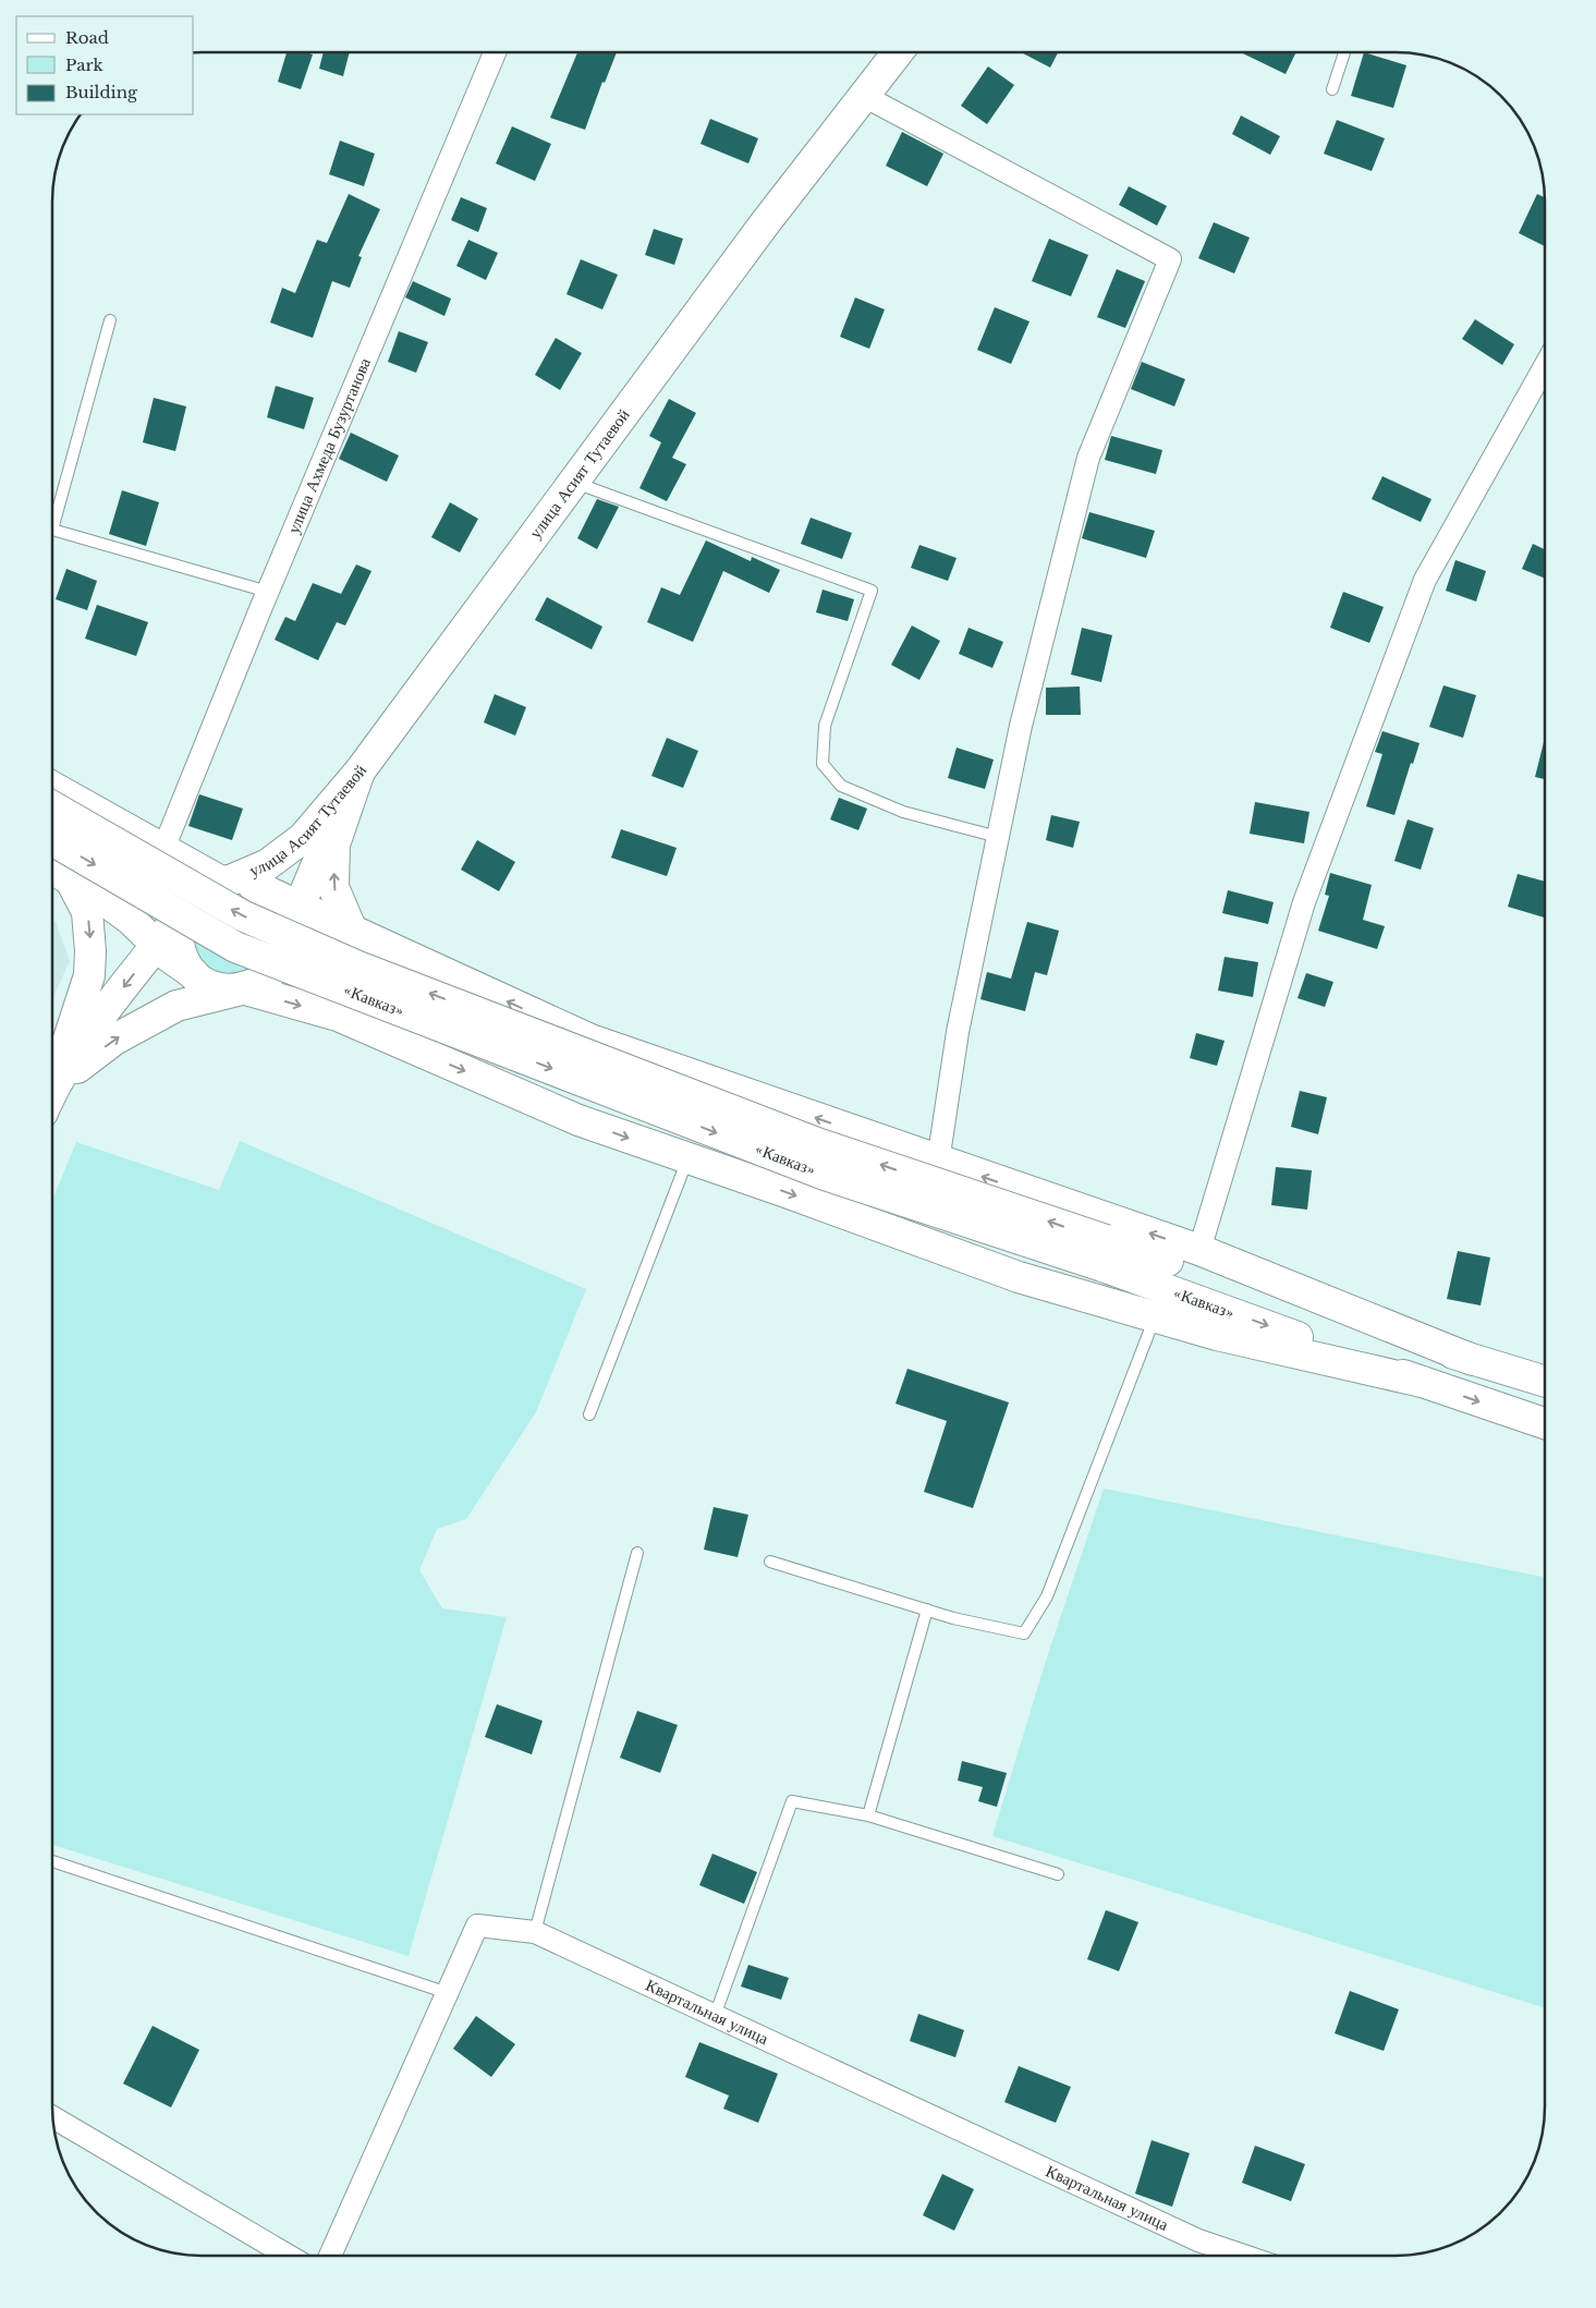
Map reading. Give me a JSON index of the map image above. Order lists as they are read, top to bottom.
{
  "streets": {
    "main road": ["улица Асият Тутаевой", "«Кавказ»"],
    "street": ["улица Ахмеда Бузуртанова", "Квартальная улица"]
  },
  "legend": ["Road", "Park", "Building"]
}
